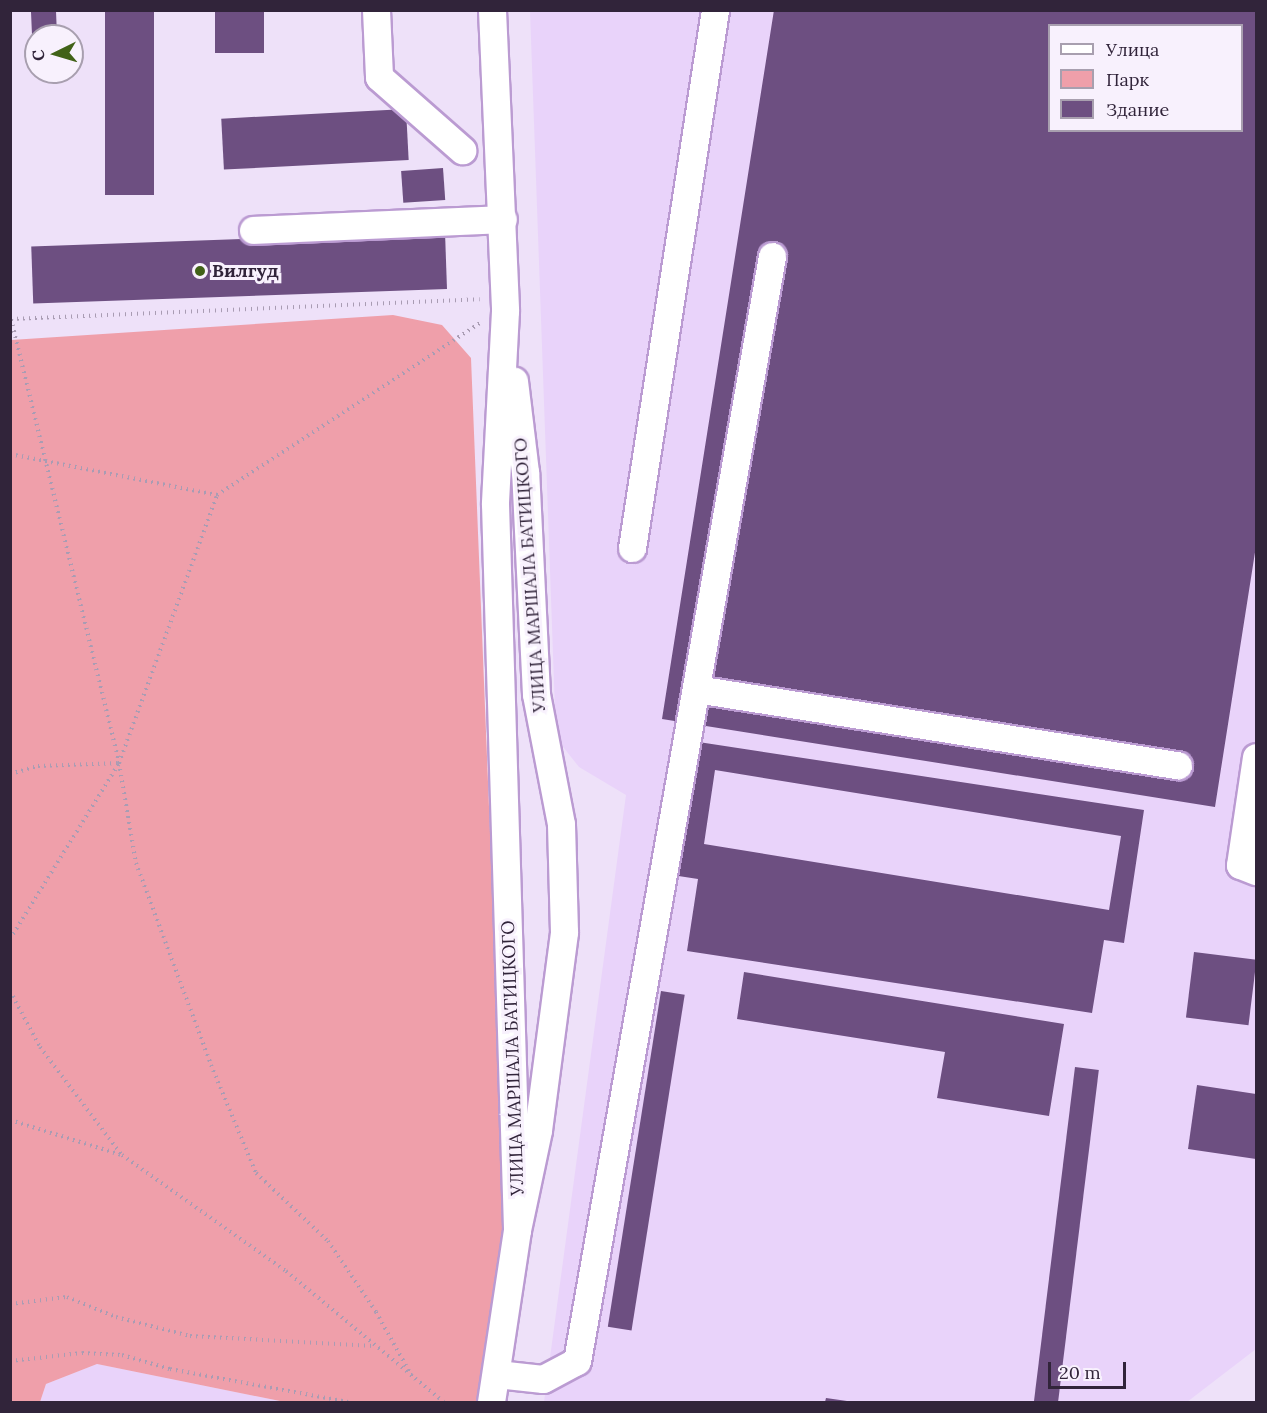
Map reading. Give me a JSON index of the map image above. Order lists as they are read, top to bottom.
{
  "streets": {
    "street": ["УЛИЦА МАРШАЛА БАТИЦКОГО"]
  },
  "places": ["Вилгуд"],
  "legend": ["Улица", "Парк", "Здание"],
  "scale_bar": "20 m",
  "north": "left"
}
